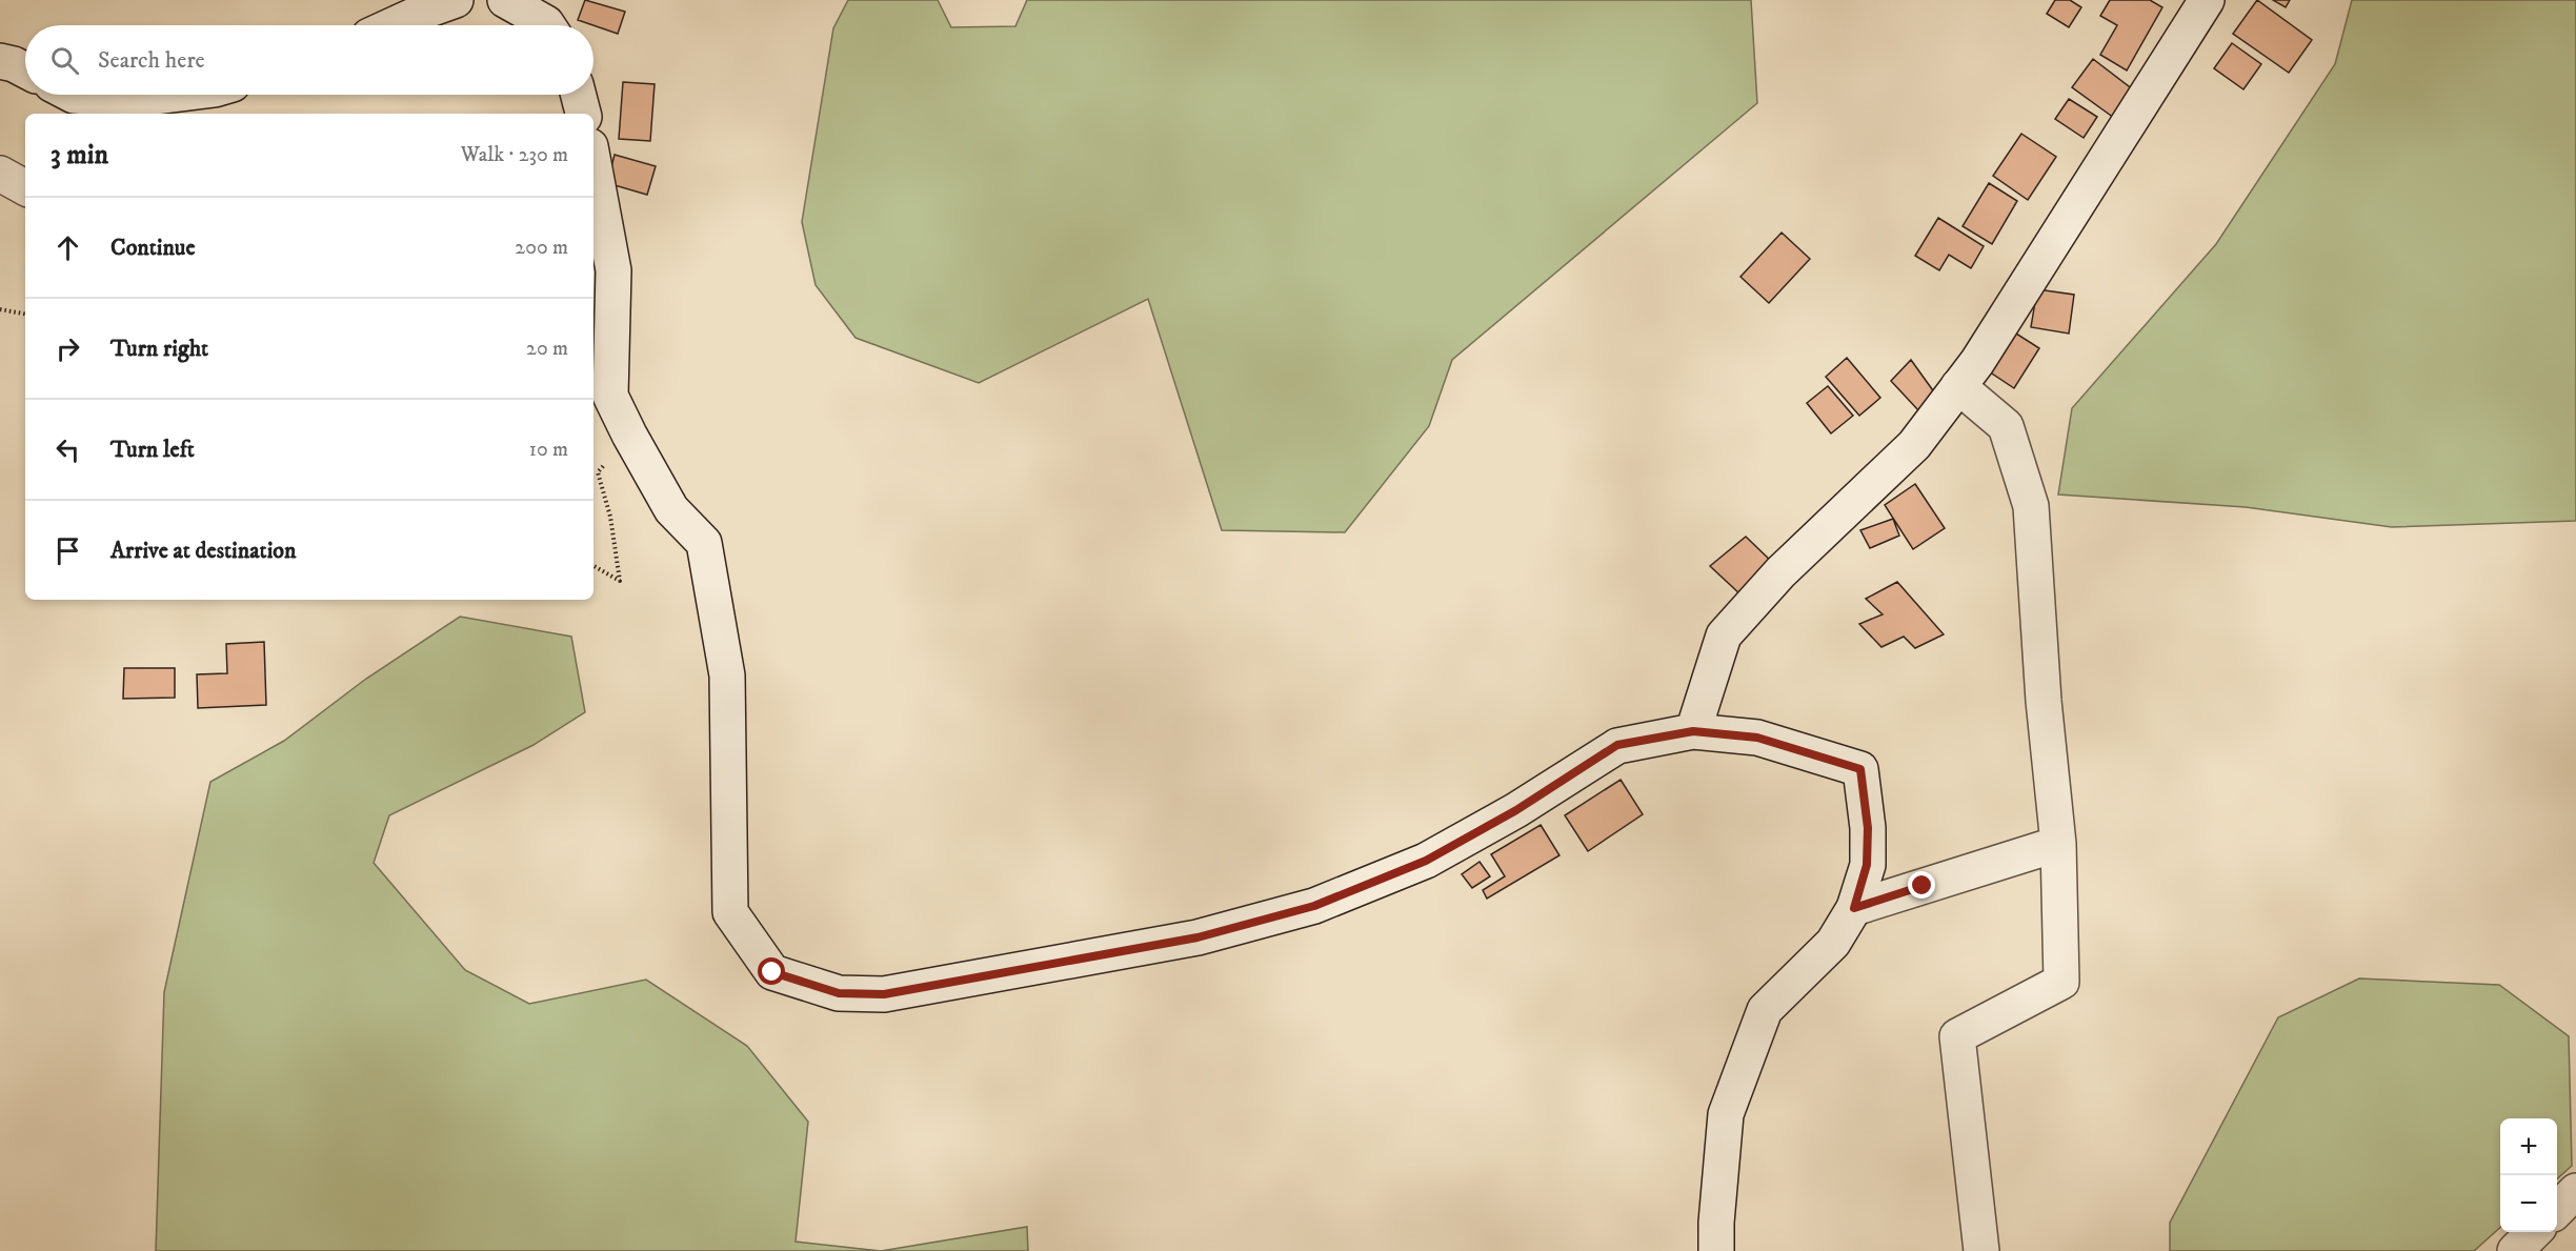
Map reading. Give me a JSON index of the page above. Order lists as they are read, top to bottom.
{
  "page": {
    "search": "Search here",
    "heading": ["3 min", "Walk · 230 m"],
    "list": [
      ["Continue", "200 m"],
      ["Turn right", "20 m"],
      ["Turn left", "10 m"],
      "Arrive at destination"
    ],
    "map_buttons": ["+", "−"]
  }
}
